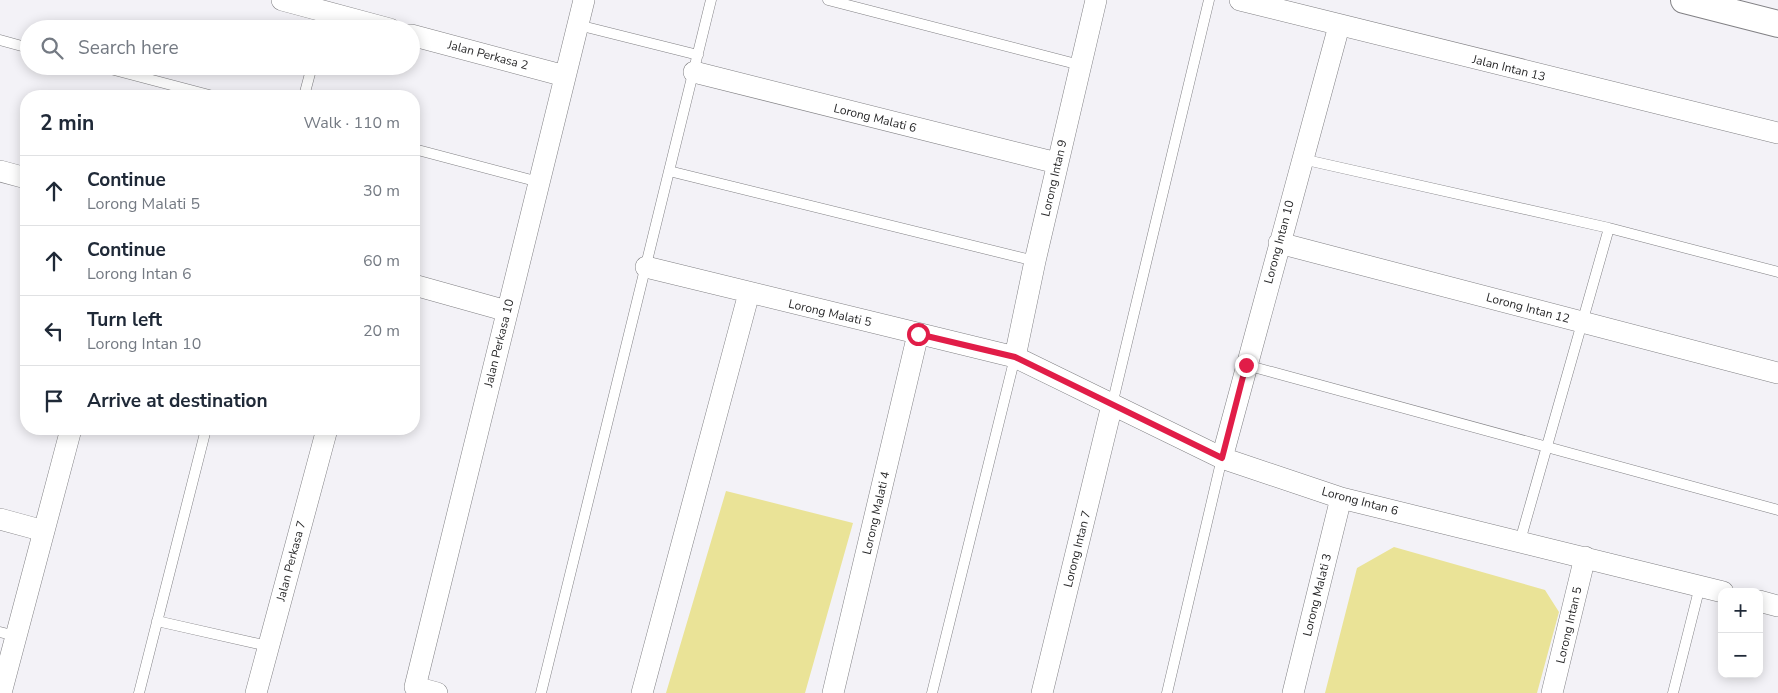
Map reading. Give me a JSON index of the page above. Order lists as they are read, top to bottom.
{
  "streets": {
    "street": [
      "Jalan Perkasa 2",
      "Jalan Intan 13",
      "Lorong Malati 6",
      "Lorong Intan 9",
      "Lorong Intan 10",
      "Lorong Intan 12",
      "Lorong Malati 5",
      "Jalan Perkasa 10",
      "Lorong Intan 6",
      "Lorong Malati 4",
      "Lorong Intan 7",
      "Jalan Perkasa 7",
      "Lorong Malati 3",
      "Lorong Intan 5"
    ]
  },
  "crossings": [
    ["Jalan Perkasa 2", "Jalan Perkasa 10"],
    ["Jalan Intan 13", "Lorong Intan 10"],
    ["Lorong Malati 6", "Lorong Intan 9"],
    ["Lorong Intan 9", "Lorong Malati 5"],
    ["Lorong Intan 9", "Lorong Intan 6"],
    ["Lorong Intan 10", "Lorong Intan 12"],
    ["Lorong Intan 10", "Lorong Intan 6"],
    ["Lorong Malati 5", "Lorong Intan 6"],
    ["Lorong Malati 5", "Lorong Malati 4"],
    ["Lorong Intan 6", "Lorong Intan 7"],
    ["Lorong Intan 6", "Lorong Malati 3"],
    ["Lorong Intan 6", "Lorong Intan 5"]
  ],
  "page": {
    "search": "Search here",
    "heading": ["2 min", "Walk · 110 m"],
    "list": [
      ["Continue", "Lorong Malati 5", "30 m"],
      ["Continue", "Lorong Intan 6", "60 m"],
      ["Turn left", "Lorong Intan 10", "20 m"],
      "Arrive at destination"
    ],
    "map_buttons": ["+", "−"]
  }
}
